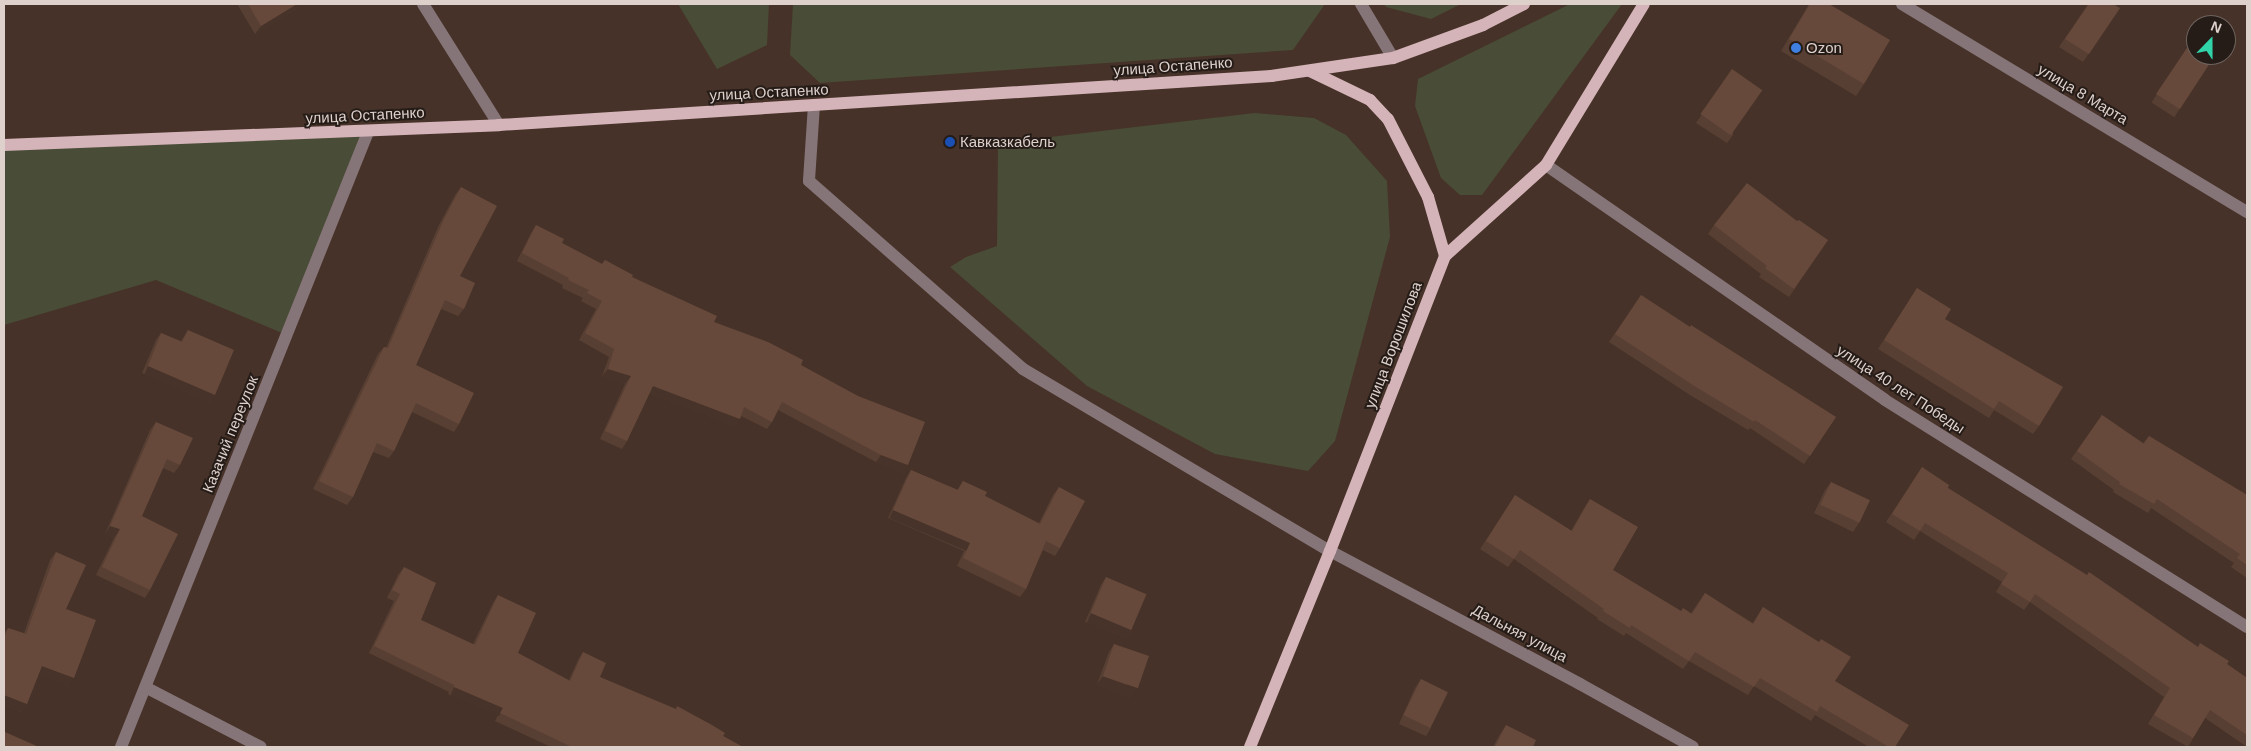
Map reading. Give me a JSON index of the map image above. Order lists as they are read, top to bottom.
{
  "streets": {
    "main road": ["улица Остапенко", "улица Ворошилова"],
    "street": [
      "улица 8 Марта",
      "улица 40 лет Победы",
      "Казачий переулок",
      "Дальняя улица"
    ]
  },
  "crossings": [
    ["улица Остапенко", "Казачий переулок"],
    ["улица Остапенко", "Дальняя улица"],
    ["улица Ворошилова", "улица 40 лет Победы"],
    ["улица Ворошилова", "Дальняя улица"]
  ],
  "places": ["Ozon", "Кавказкабель"],
  "north": "top"
}
